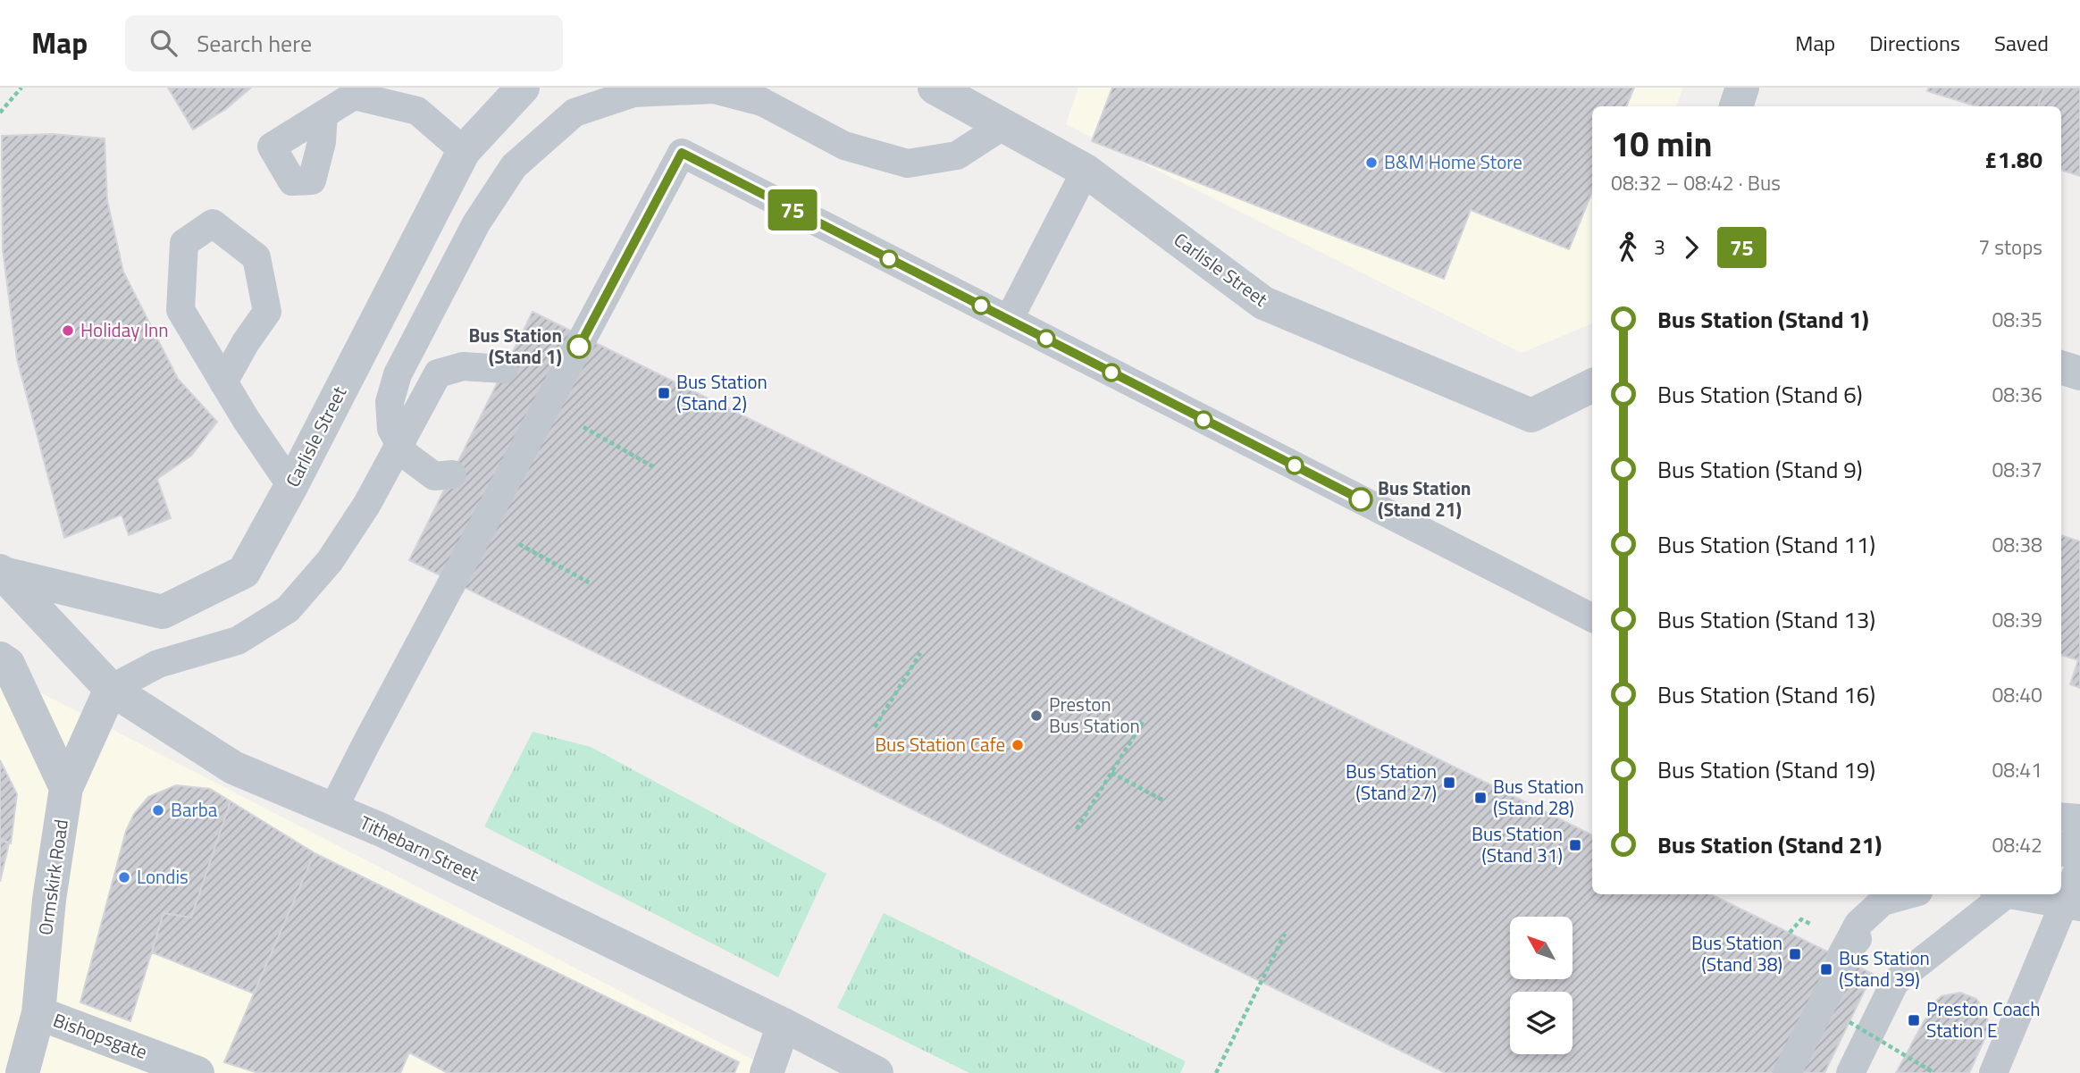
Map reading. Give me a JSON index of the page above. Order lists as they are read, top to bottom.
{
  "streets": {
    "street": [
      "Carlisle Street",
      "Tithebarn Street",
      "Ormskirk Road",
      "Bishopsgate"
    ]
  },
  "crossings": [
    ["Carlisle Street", "Tithebarn Street"],
    ["Tithebarn Street", "Ormskirk Road"],
    ["Ormskirk Road", "Bishopsgate"]
  ],
  "places": {
    "other": [
      "B&M Home Store",
      "Holiday Inn",
      "Bus Station (Stand 1)",
      "Bus Station (Stand 21)",
      "Preston Bus Station",
      "Bus Station Cafe",
      "Barba",
      "Londis"
    ],
    "transit": [
      "Bus Station (Stand 2)",
      "Bus Station (Stand 27)",
      "Bus Station (Stand 28)",
      "Bus Station (Stand 31)",
      "Bus Station (Stand 38)",
      "Bus Station (Stand 39)",
      "Preston Coach Station E"
    ]
  },
  "lines": ["bus line 75"],
  "north": "top left",
  "page": {
    "header": "Map",
    "search": "Search here",
    "nav": ["Map", "Directions", "Saved"],
    "on_map": "75",
    "heading": ["10 min", "08:32 – 08:42 · Bus", "£1.80"],
    "legs": ["3", "75", "7 stops"],
    "list": [
      {
        "name": "Bus Station (Stand 1)",
        "value": "08:35"
      },
      {
        "name": "Bus Station (Stand 6)",
        "value": "08:36"
      },
      {
        "name": "Bus Station (Stand 9)",
        "value": "08:37"
      },
      {
        "name": "Bus Station (Stand 11)",
        "value": "08:38"
      },
      {
        "name": "Bus Station (Stand 13)",
        "value": "08:39"
      },
      {
        "name": "Bus Station (Stand 16)",
        "value": "08:40"
      },
      {
        "name": "Bus Station (Stand 19)",
        "value": "08:41"
      },
      {
        "name": "Bus Station (Stand 21)",
        "value": "08:42"
      }
    ]
  }
}
